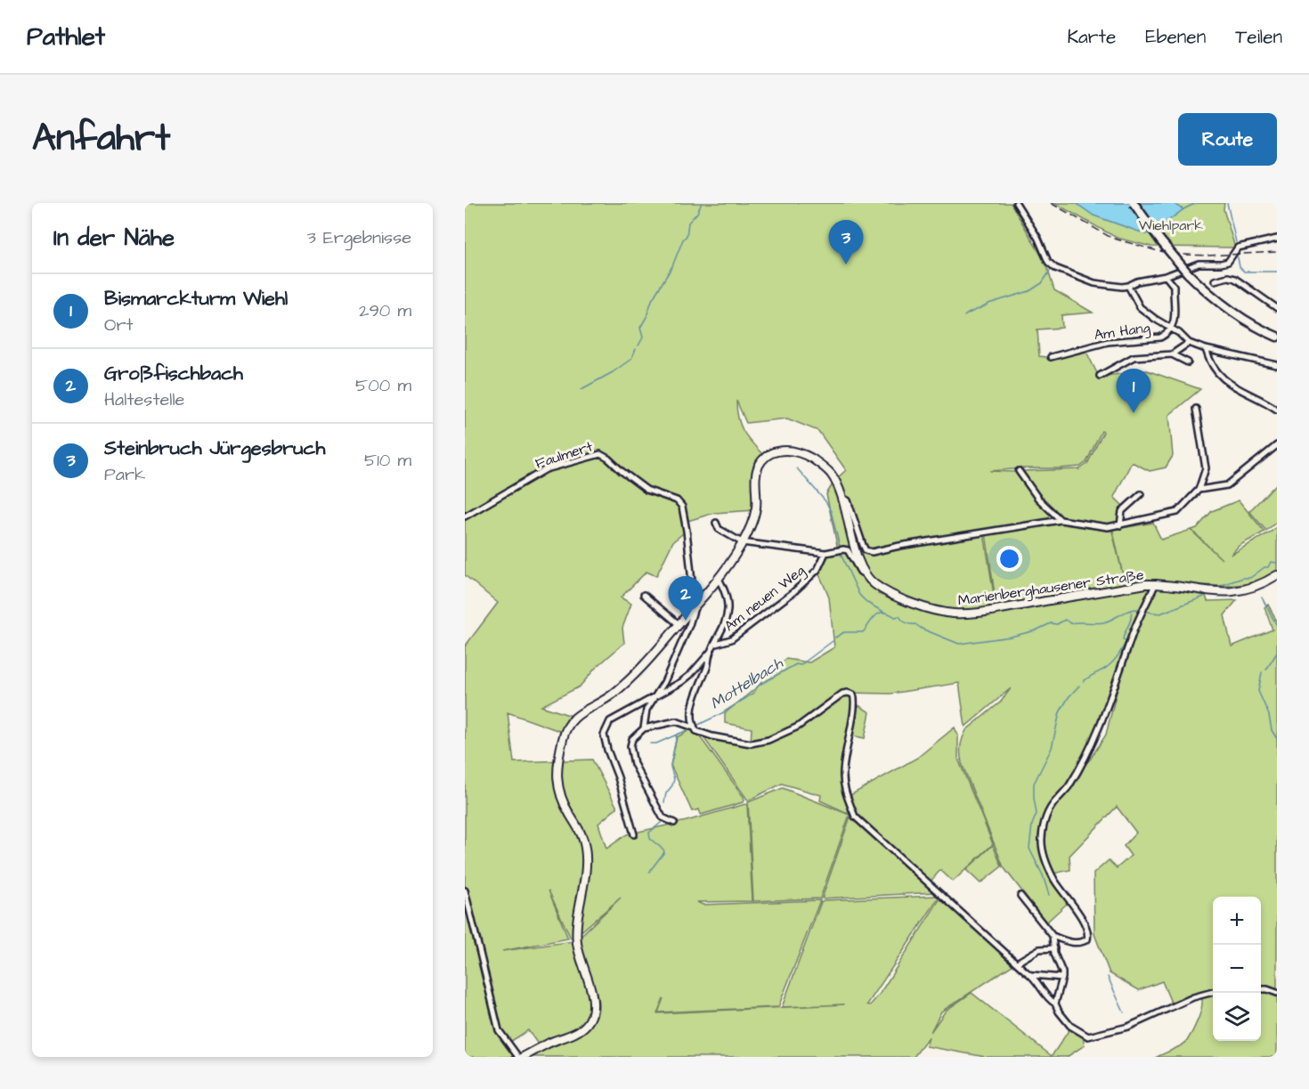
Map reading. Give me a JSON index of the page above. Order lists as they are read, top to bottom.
{
  "streets": {
    "main road": ["Marienberghausener Straße"],
    "street": ["Am Hang", "Faulmert", "Am neuen Weg"]
  },
  "water": ["Mottelbach"],
  "parks": ["Wiehlpark"],
  "page": {
    "header": "Pathlet",
    "nav": ["Karte", "Ebenen", "Teilen"],
    "title": "Anfahrt",
    "buttons": "Route",
    "heading": ["In der Nähe", "3 Ergebnisse"],
    "pins": ["3", "1", "2"],
    "list": [
      {
        "mark": "1",
        "name": "Bismarckturm Wiehl",
        "note": "Ort",
        "value": "290 m"
      },
      {
        "mark": "2",
        "name": "Großfischbach",
        "note": "Haltestelle",
        "value": "500 m"
      },
      {
        "mark": "3",
        "name": "Steinbruch Jürgesbruch",
        "note": "Park",
        "value": "510 m"
      }
    ],
    "map_buttons": ["+", "−"]
  }
}
